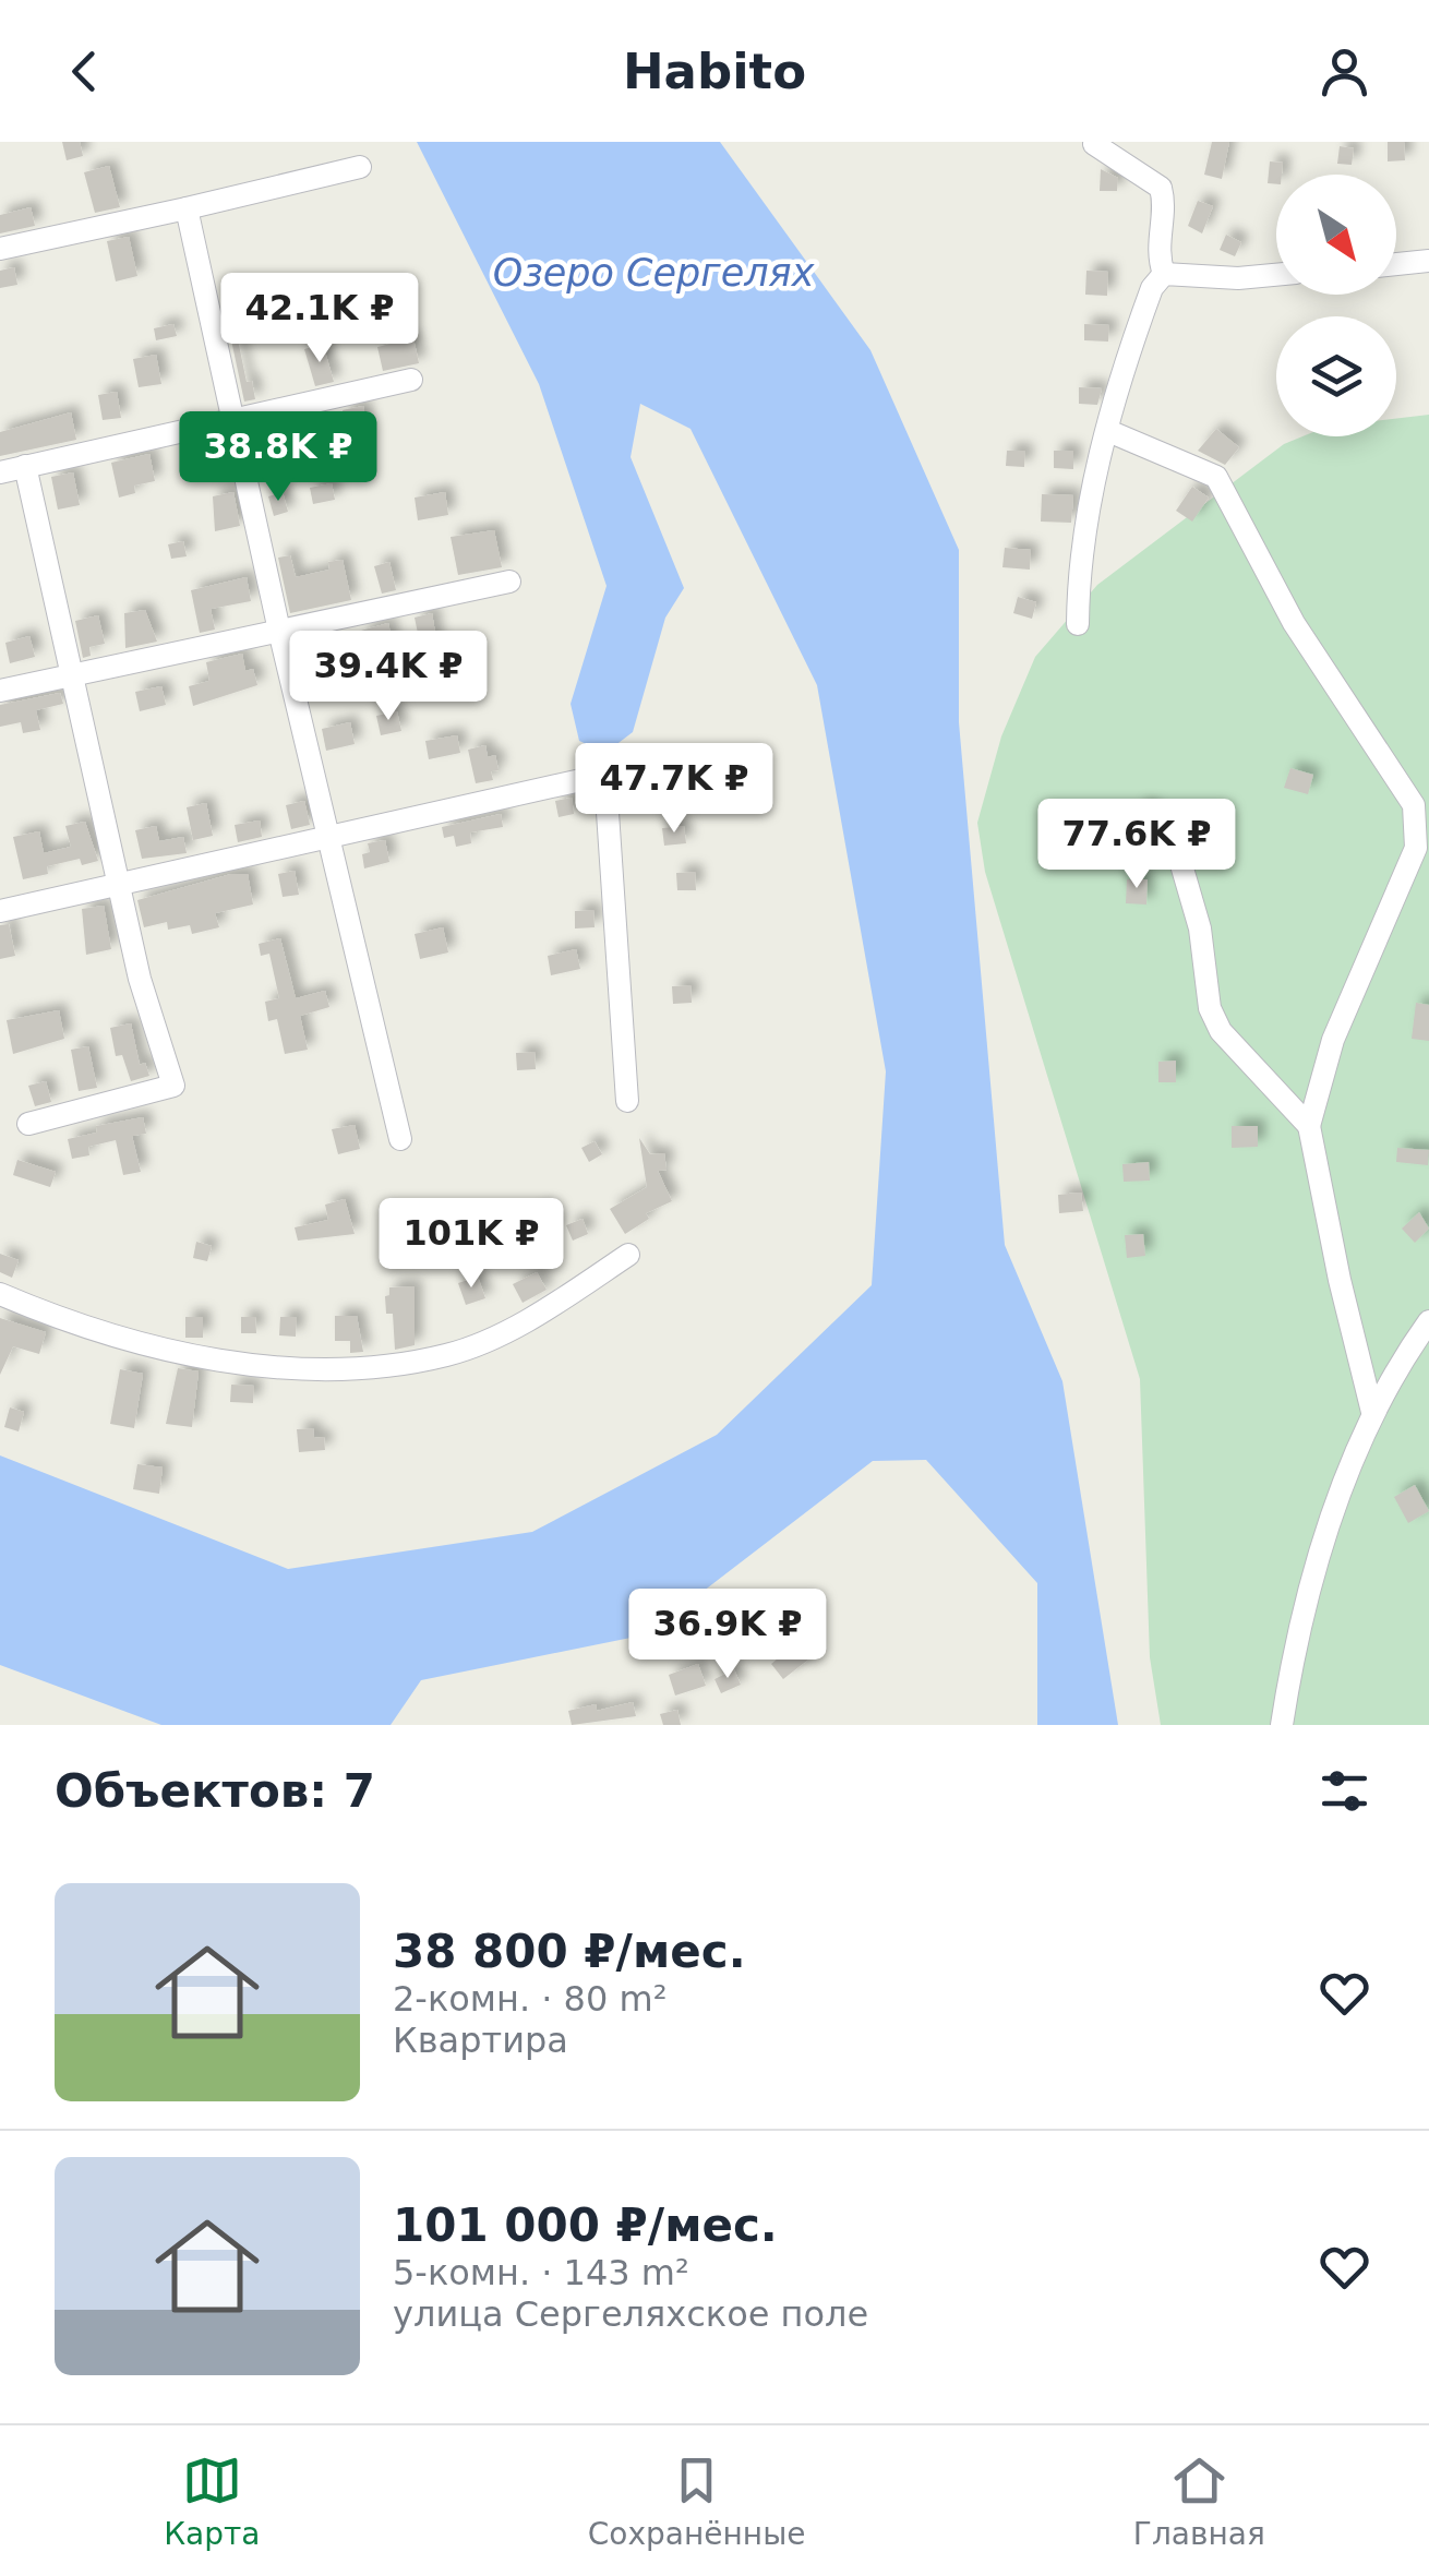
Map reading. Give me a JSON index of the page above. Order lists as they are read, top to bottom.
{
  "water": ["Озеро Сергелях"],
  "north": "bottom right",
  "page": {
    "header": "Habito",
    "price": [
      "42.1K ₽",
      "38.8K ₽",
      "39.4K ₽",
      "47.7K ₽",
      "77.6K ₽",
      "101K ₽",
      "36.9K ₽"
    ],
    "heading": "Объектов: 7",
    "list": [
      {
        "name": "38 800 ₽/мес.",
        "note": "2-комн. · 80 m² · Квартира"
      },
      {
        "name": "101 000 ₽/мес.",
        "note": "5-комн. · 143 m² · улица Сергеляхское поле"
      }
    ],
    "tabs": ["Карта", "Сохранённые", "Главная"]
  }
}
